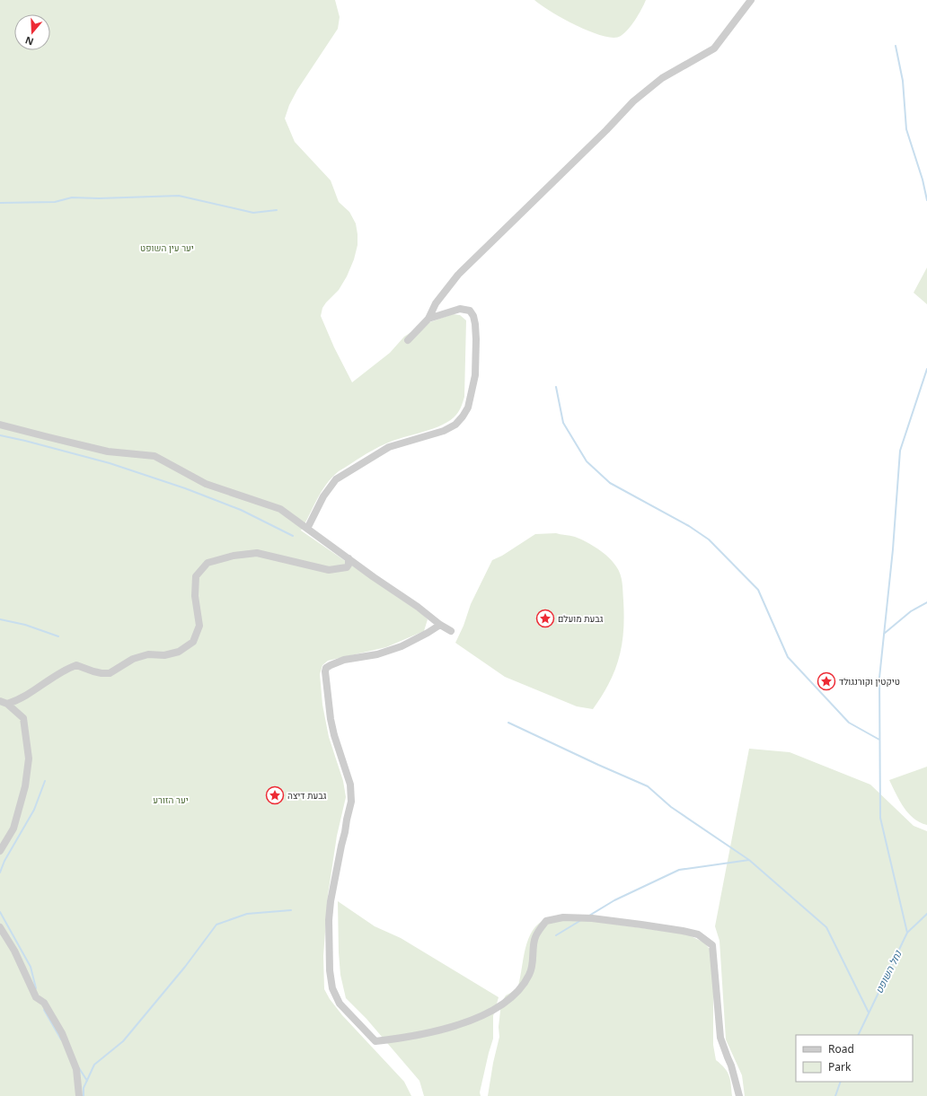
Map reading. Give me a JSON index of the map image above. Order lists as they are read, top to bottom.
{
  "water": ["נחל השופט"],
  "parks": ["יער עין השופט", "יער הזורע"],
  "places": {
    "place": ["גבעת מועלם", "טיקטין וקורנגולד", "גבעת דיצה"]
  },
  "legend": ["Road", "Park"],
  "north": "bottom"
}
